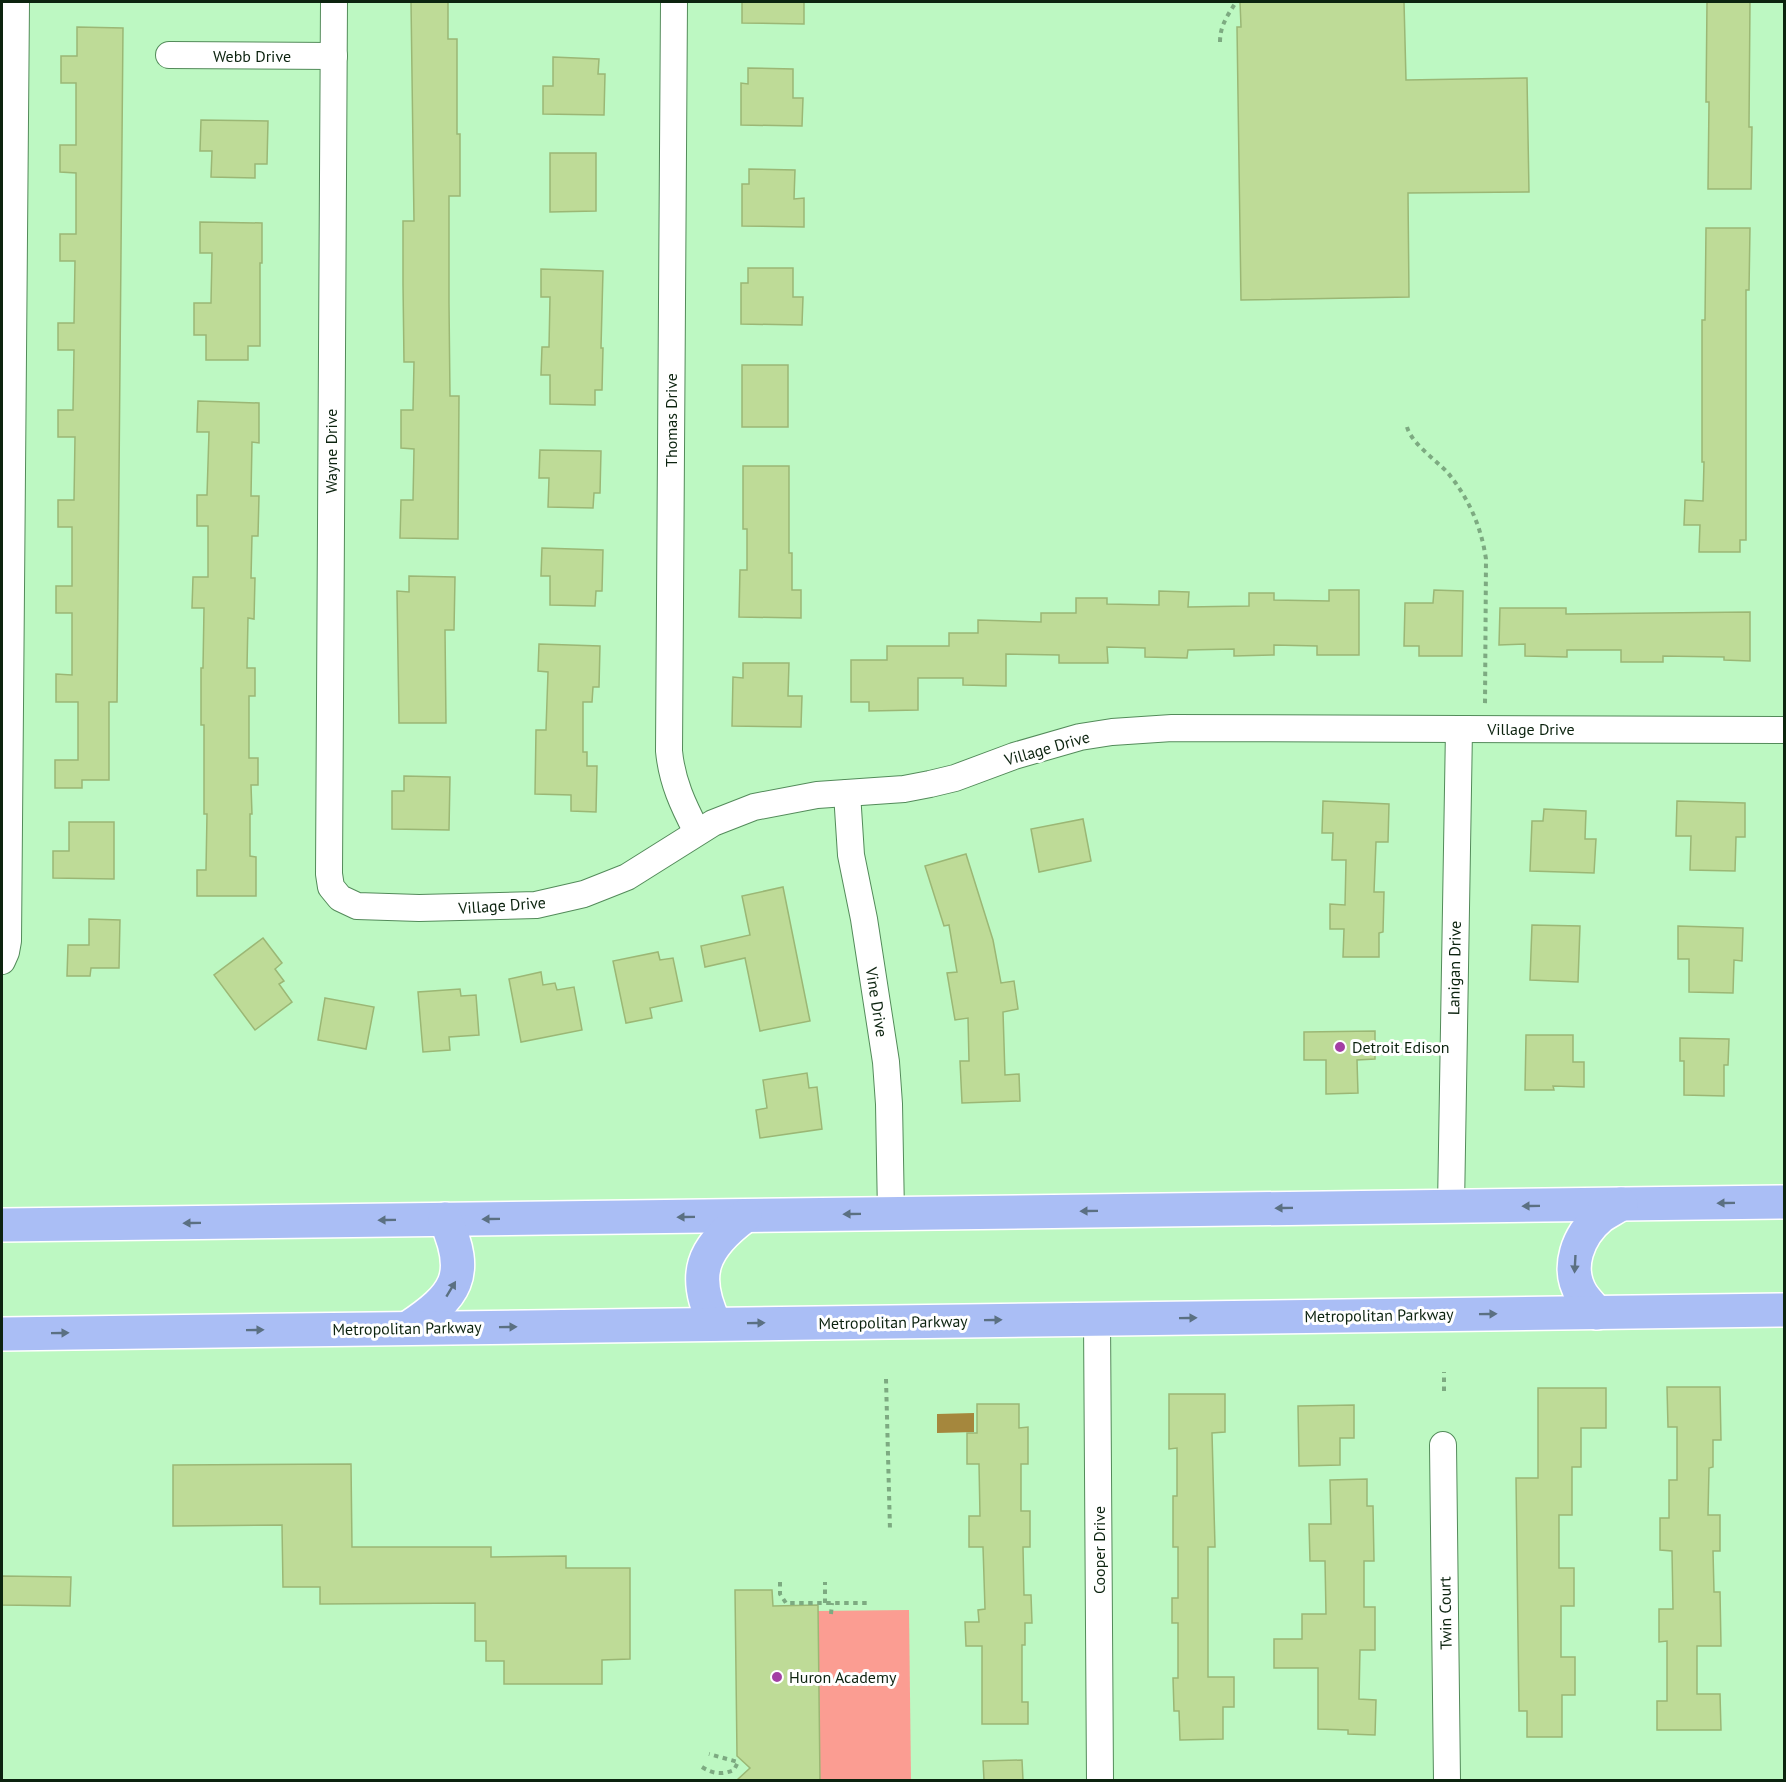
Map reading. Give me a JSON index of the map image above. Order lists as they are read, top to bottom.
{
  "streets": {
    "main road": ["Metropolitan Parkway"],
    "street": [
      "Webb Drive",
      "Thomas Drive",
      "Wayne Drive",
      "Village Drive",
      "Lanigan Drive",
      "Vine Drive",
      "Cooper Drive",
      "Twin Court"
    ]
  },
  "crossings": [
    ["Webb Drive", "Wayne Drive"],
    ["Thomas Drive", "Village Drive"],
    ["Wayne Drive", "Village Drive"],
    ["Village Drive", "Lanigan Drive"],
    ["Village Drive", "Vine Drive"],
    ["Metropolitan Parkway", "Cooper Drive"]
  ],
  "places": ["Detroit Edison", "Huron Academy"]
}
